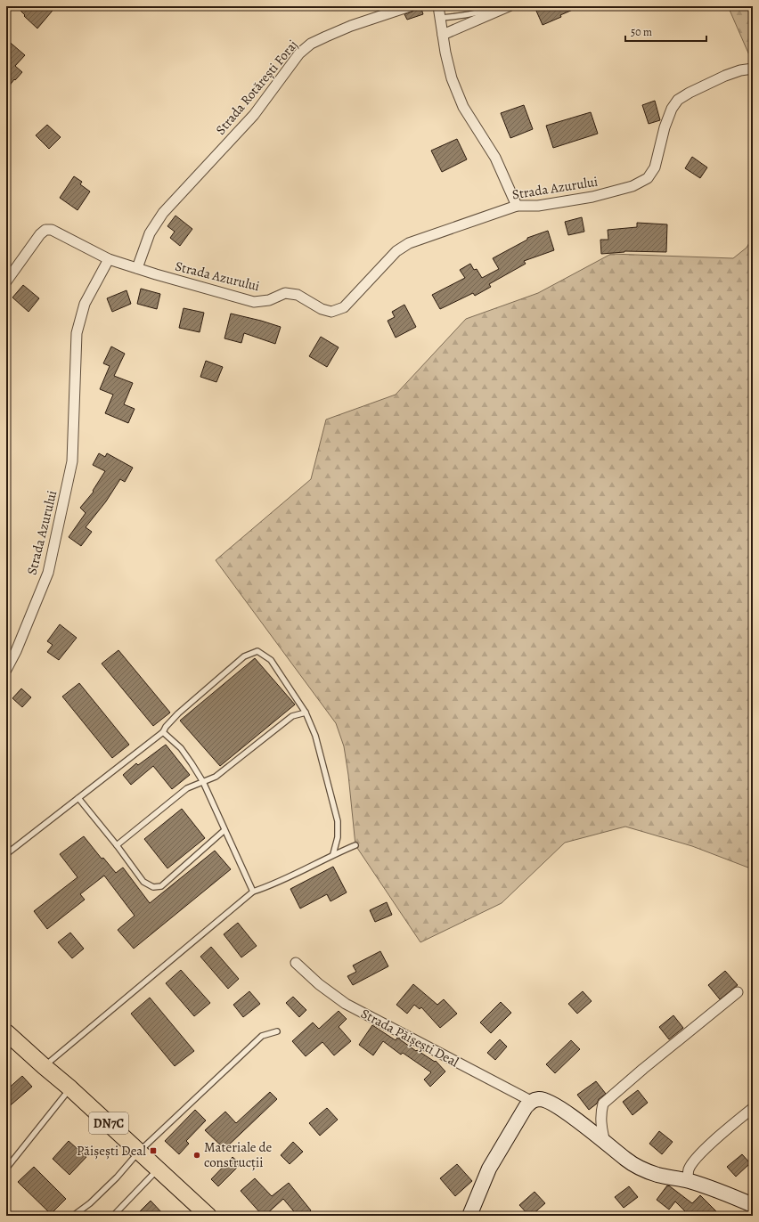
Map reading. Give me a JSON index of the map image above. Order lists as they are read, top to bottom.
{
  "streets": {
    "main road": ["DN7C"],
    "street": ["Strada Rotărești Foraj", "Strada Azurului", "Strada Păișești Deal"]
  },
  "crossings": [
    ["Strada Rotărești Foraj", "Strada Azurului"]
  ],
  "places": {
    "transit": ["Păișești Deal"],
    "other": ["Materiale de construcții"]
  },
  "scale_bar": "50 m"
}
